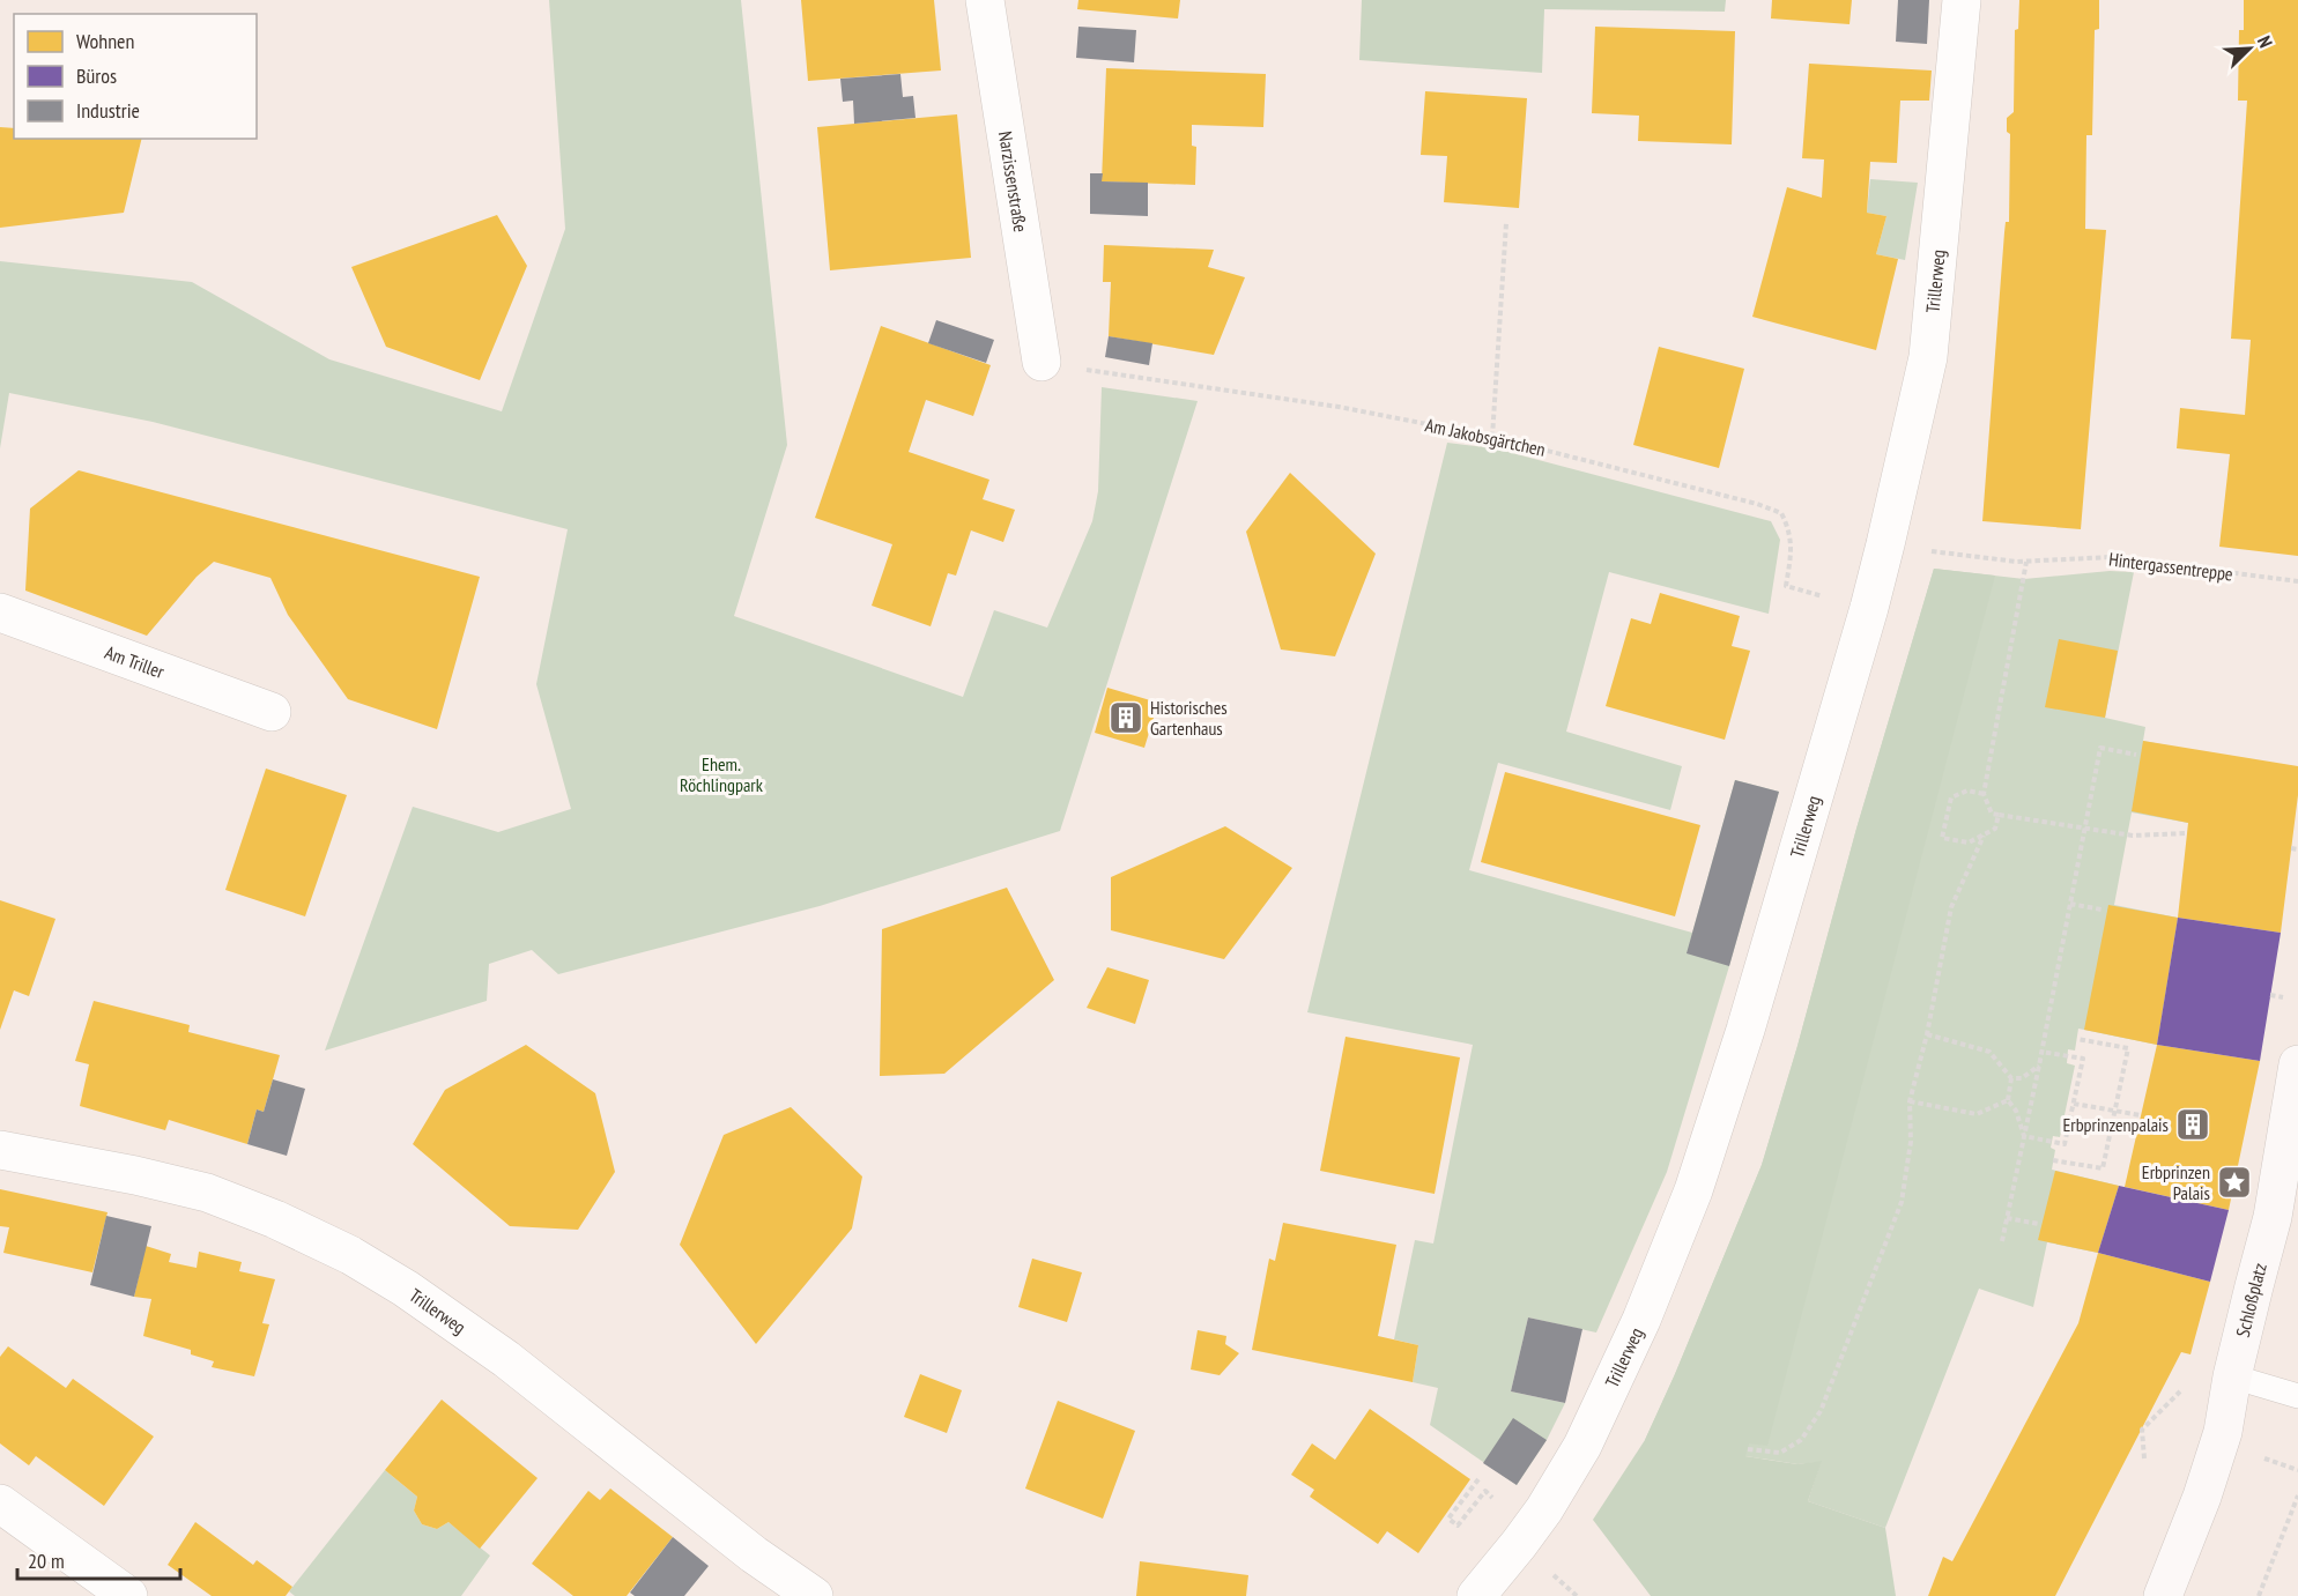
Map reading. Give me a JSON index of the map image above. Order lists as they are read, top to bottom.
{
  "streets": {
    "main road": ["Schloßplatz"],
    "street": ["Narzissenstraße", "Trillerweg", "Am Triller"],
    "path": ["Am Jakobsgärtchen", "Hintergassentreppe"]
  },
  "crossings": [
    ["Narzissenstraße", "Am Jakobsgärtchen"]
  ],
  "parks": ["Ehem. Röchlingpark"],
  "places": {
    "building": ["Historisches Gartenhaus", "Erbprinzenpalais"],
    "place": ["Erbprinzen Palais"]
  },
  "legend": ["Wohnen", "Büros", "Industrie"],
  "scale_bar": "20 m",
  "north": "top right"
}
